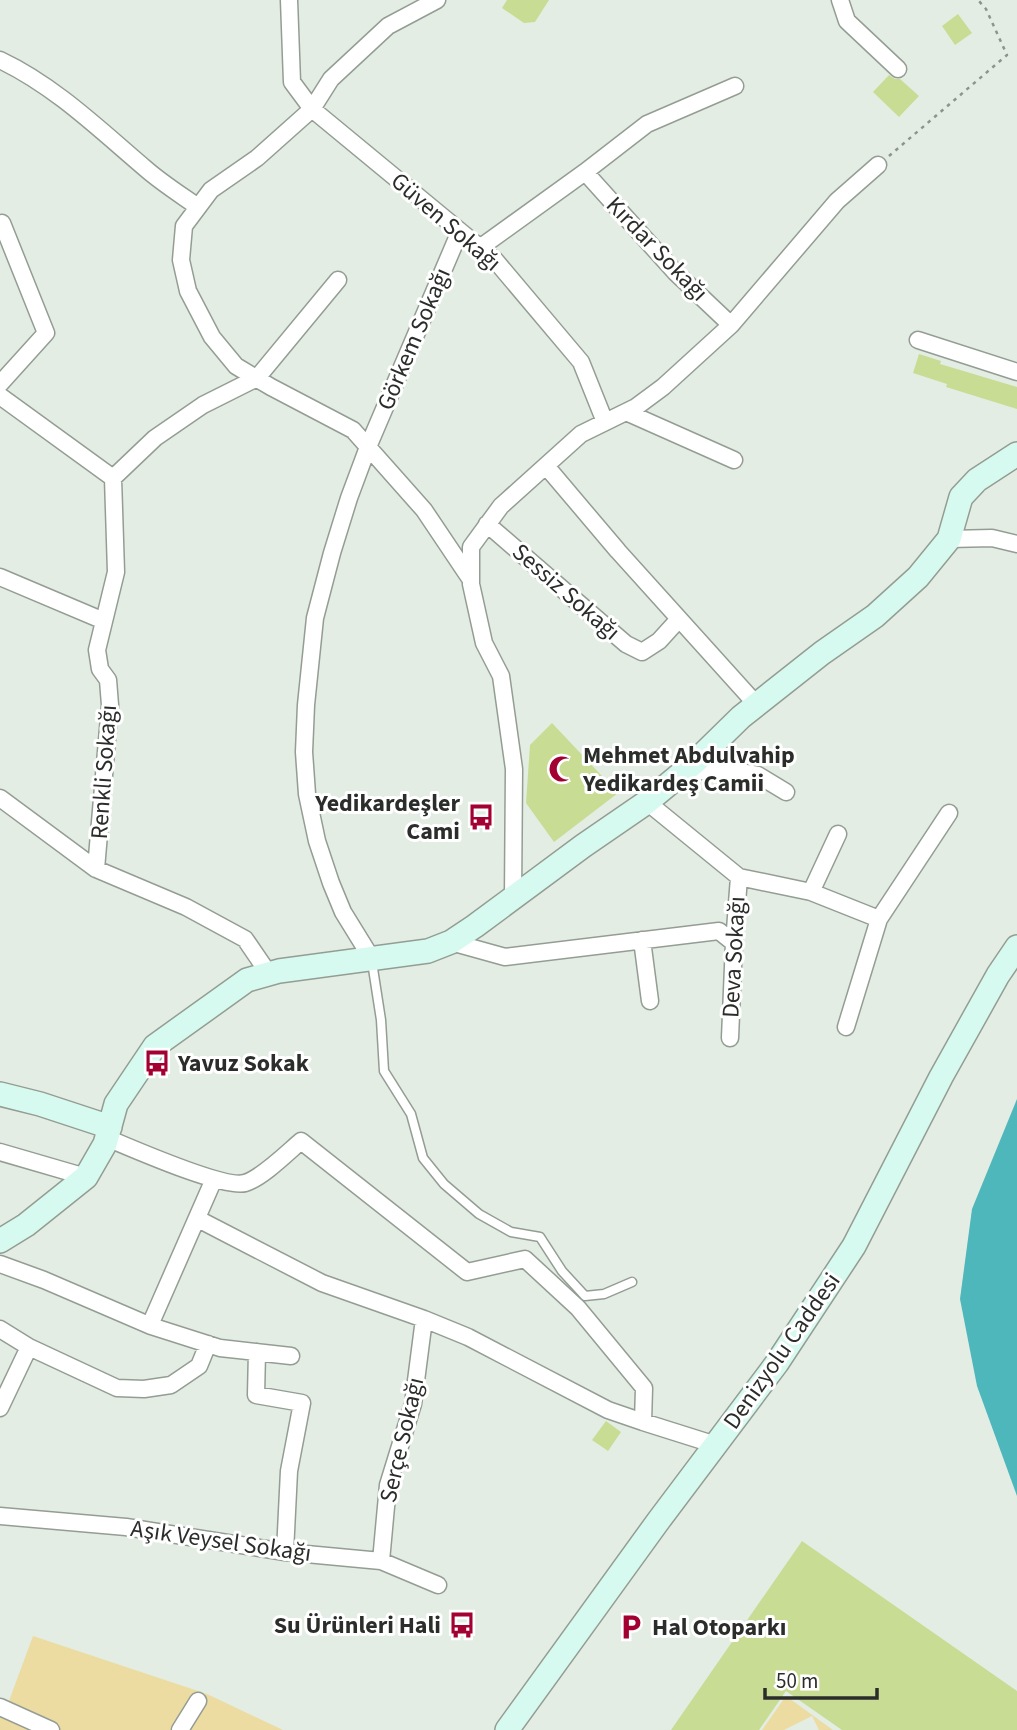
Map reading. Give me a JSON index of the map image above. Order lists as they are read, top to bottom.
{
  "streets": {
    "main road": ["Denizyolu Caddesi"],
    "street": [
      "Güven Sokağı",
      "Kırdar Sokağı",
      "Görkem Sokağı",
      "Sessiz Sokağı",
      "Renkli Sokağı",
      "Deva Sokağı",
      "Serçe Sokağı",
      "Aşık Veysel Sokağı"
    ]
  },
  "crossings": [
    ["Güven Sokağı", "Görkem Sokağı"],
    ["Serçe Sokağı", "Aşık Veysel Sokağı"]
  ],
  "places": {
    "mosque": ["Mehmet Abdulvahip Yedikardeş Camii"],
    "bus stop": ["Yedikardeşler Cami", "Yavuz Sokak", "Su Ürünleri Hali"],
    "parking": ["Hal Otoparkı"]
  },
  "scale_bar": "50 m"
}
